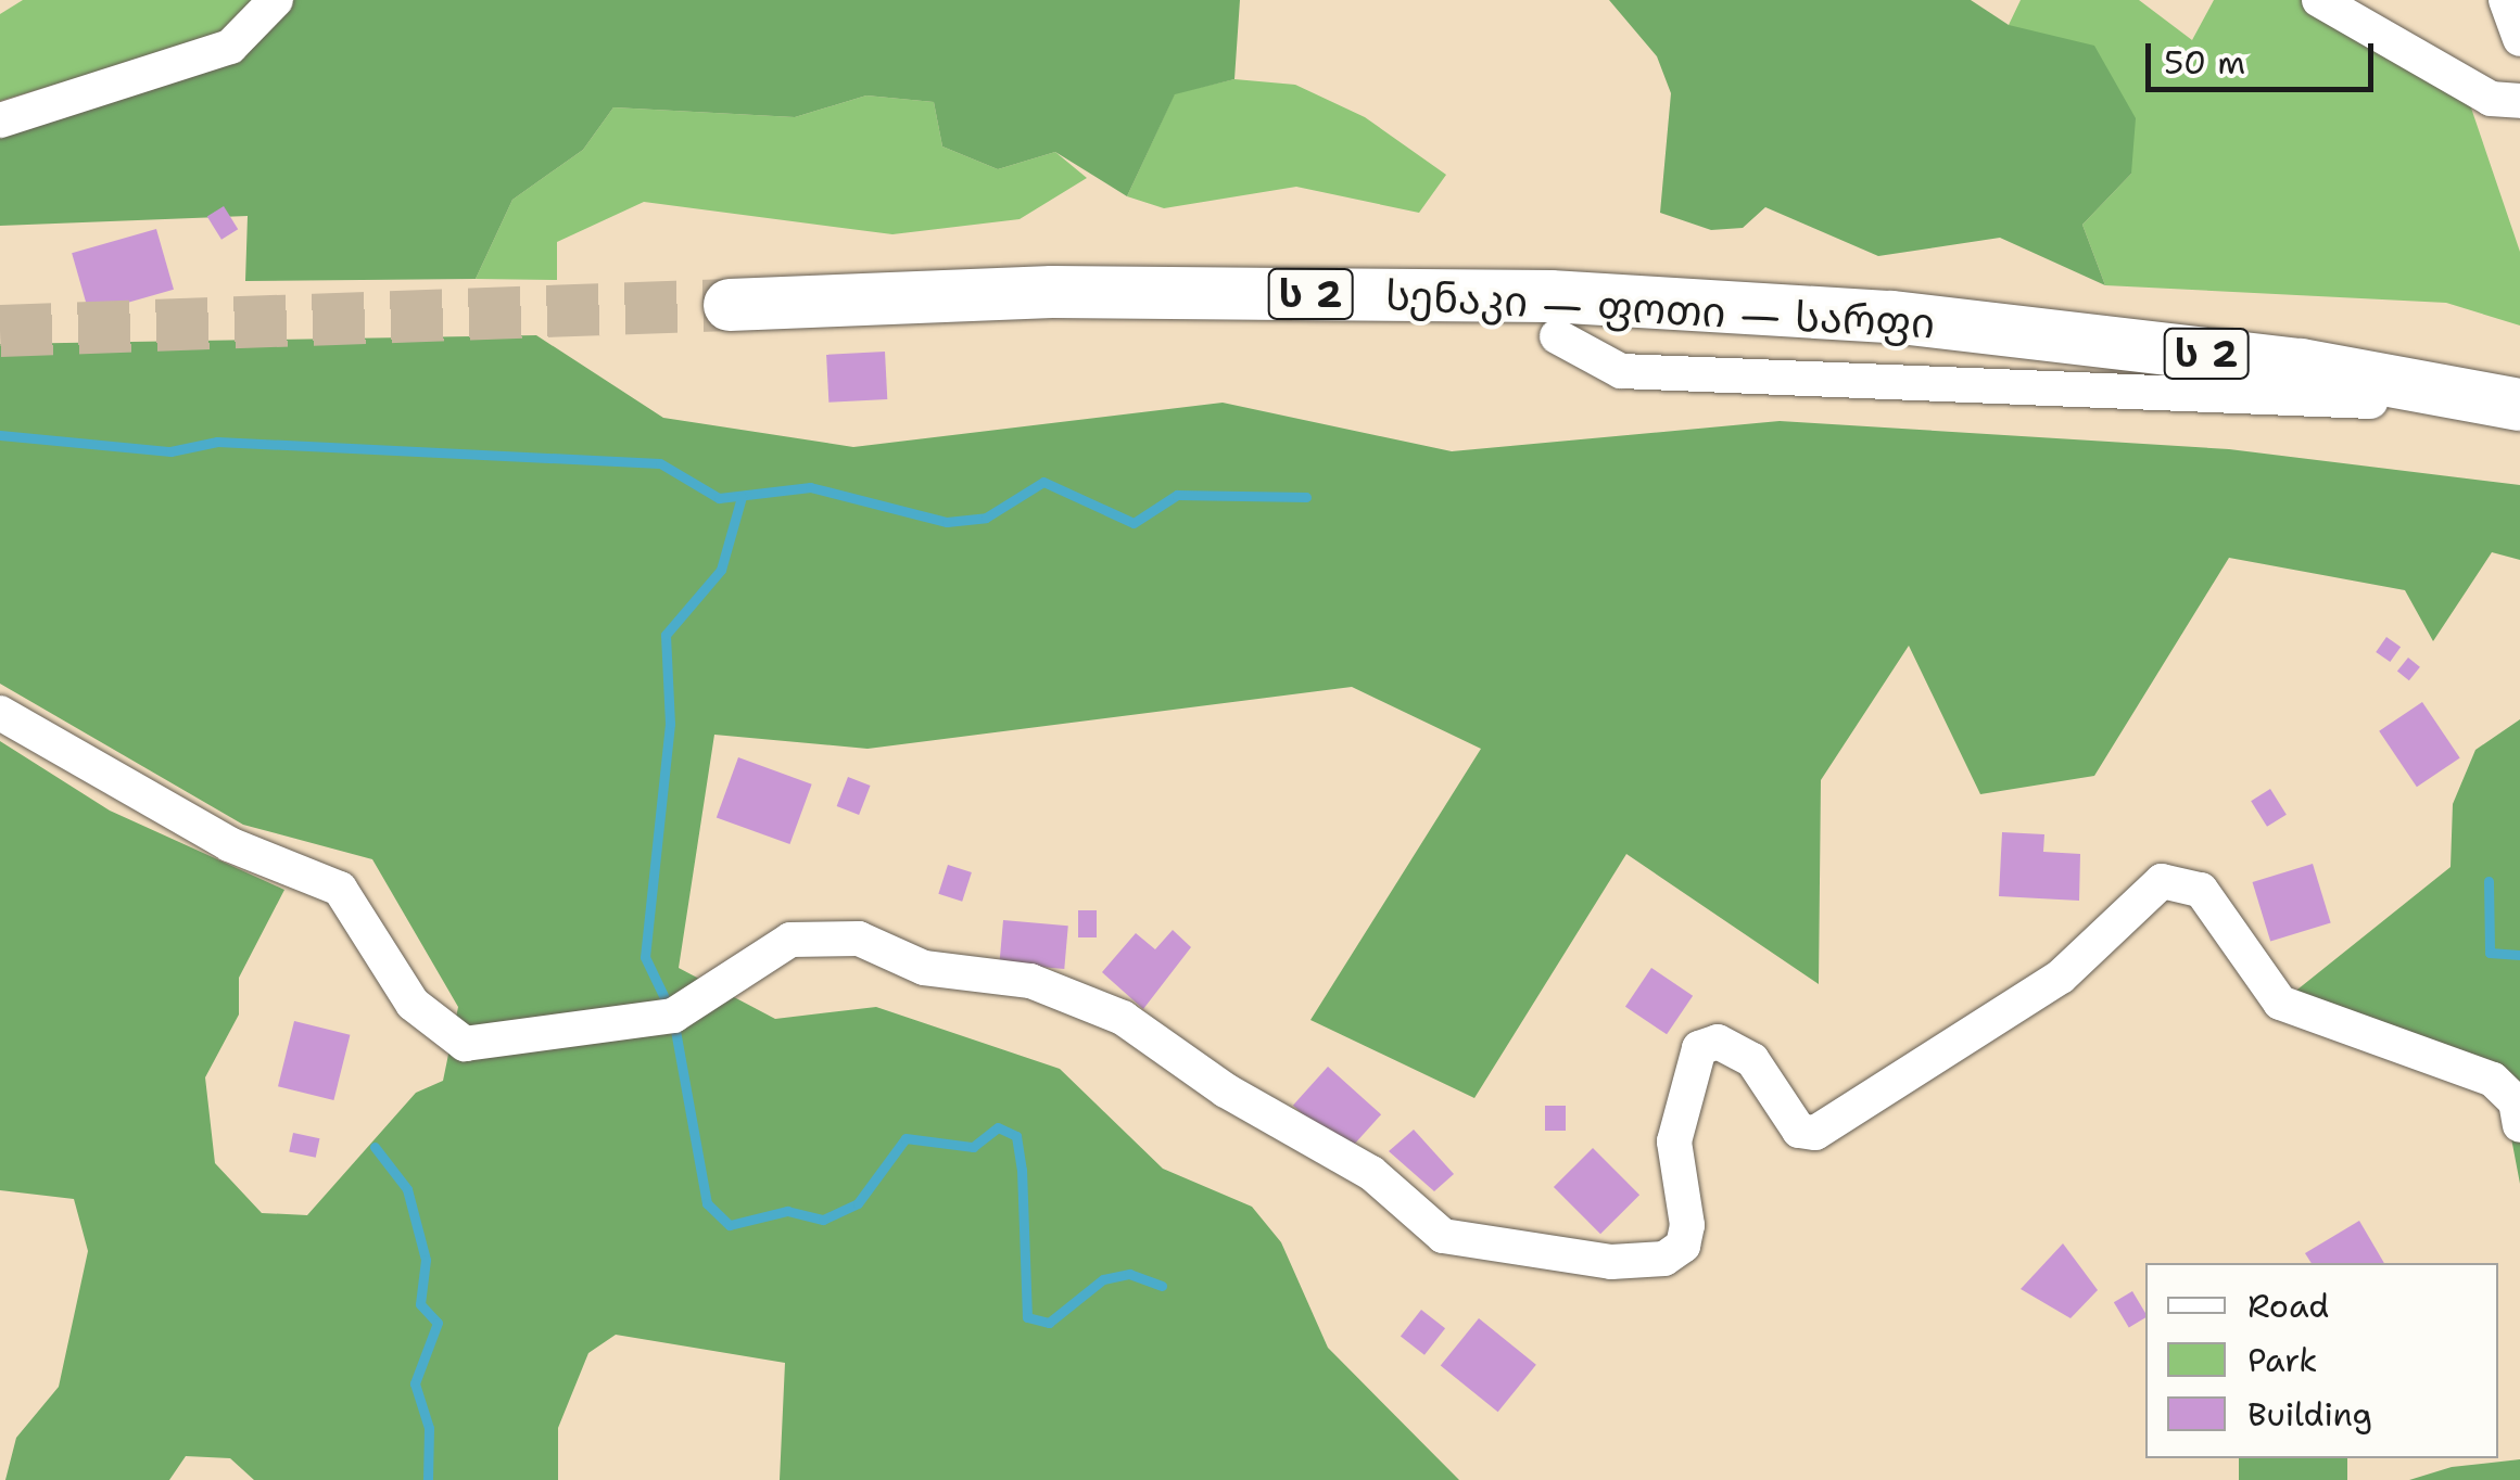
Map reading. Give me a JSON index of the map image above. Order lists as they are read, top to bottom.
{
  "streets": {
    "highway": ["ს 2", "სენაკი — ფოთი — სარფი"]
  },
  "legend": ["Road", "Park", "Building"],
  "scale_bar": "50 m"
}
